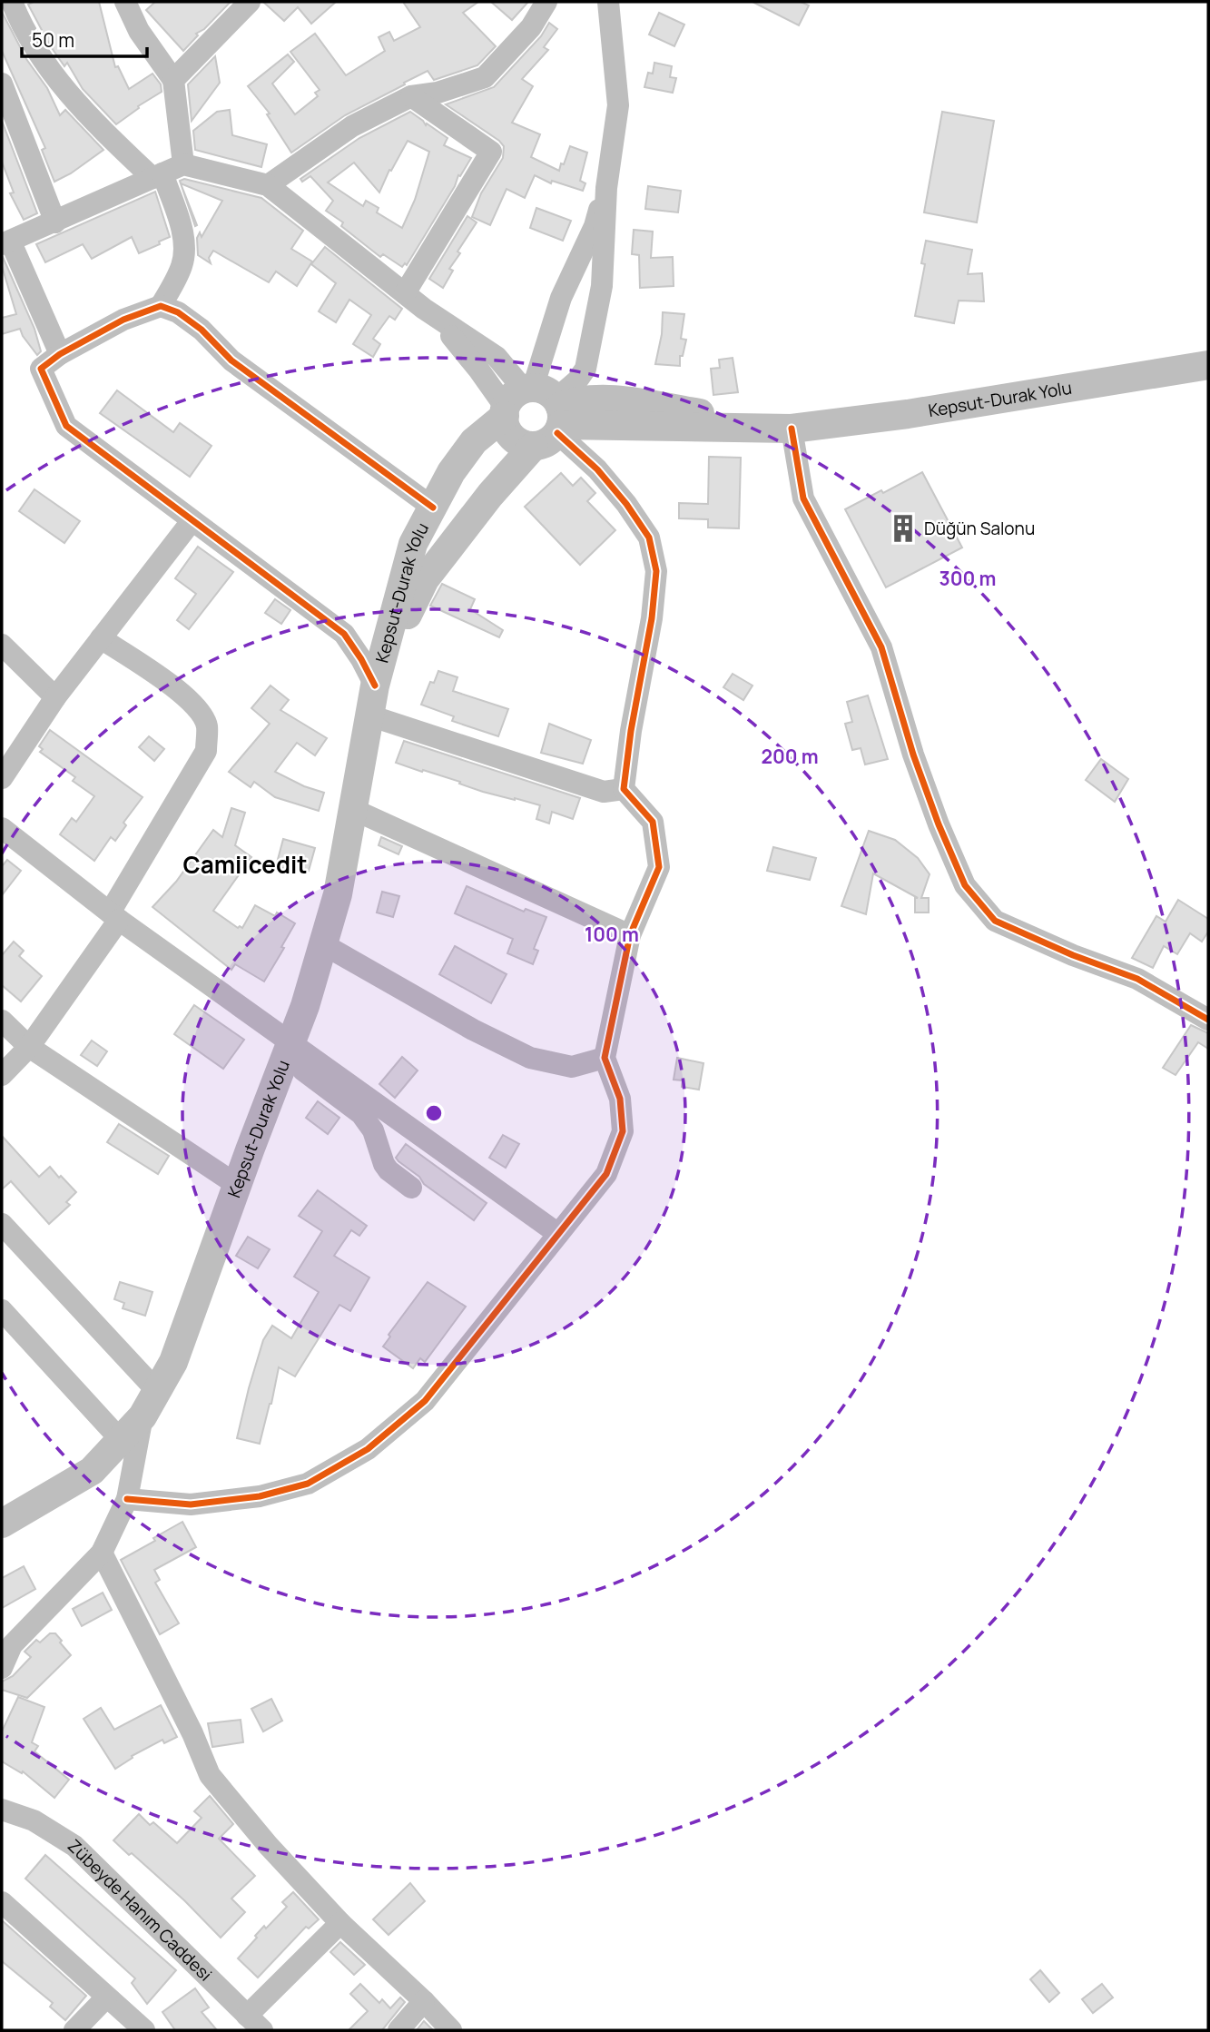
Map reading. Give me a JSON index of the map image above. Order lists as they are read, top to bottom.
{
  "streets": {
    "main road": ["Kepsut-Durak Yolu"],
    "street": ["Zübeyde Hanım Caddesi"]
  },
  "districts": ["Camiicedit"],
  "places": {
    "building": ["Düğün Salonu"]
  },
  "scale_bar": "50 m",
  "rings": ["300 m", "200 m", "100 m"]
}
